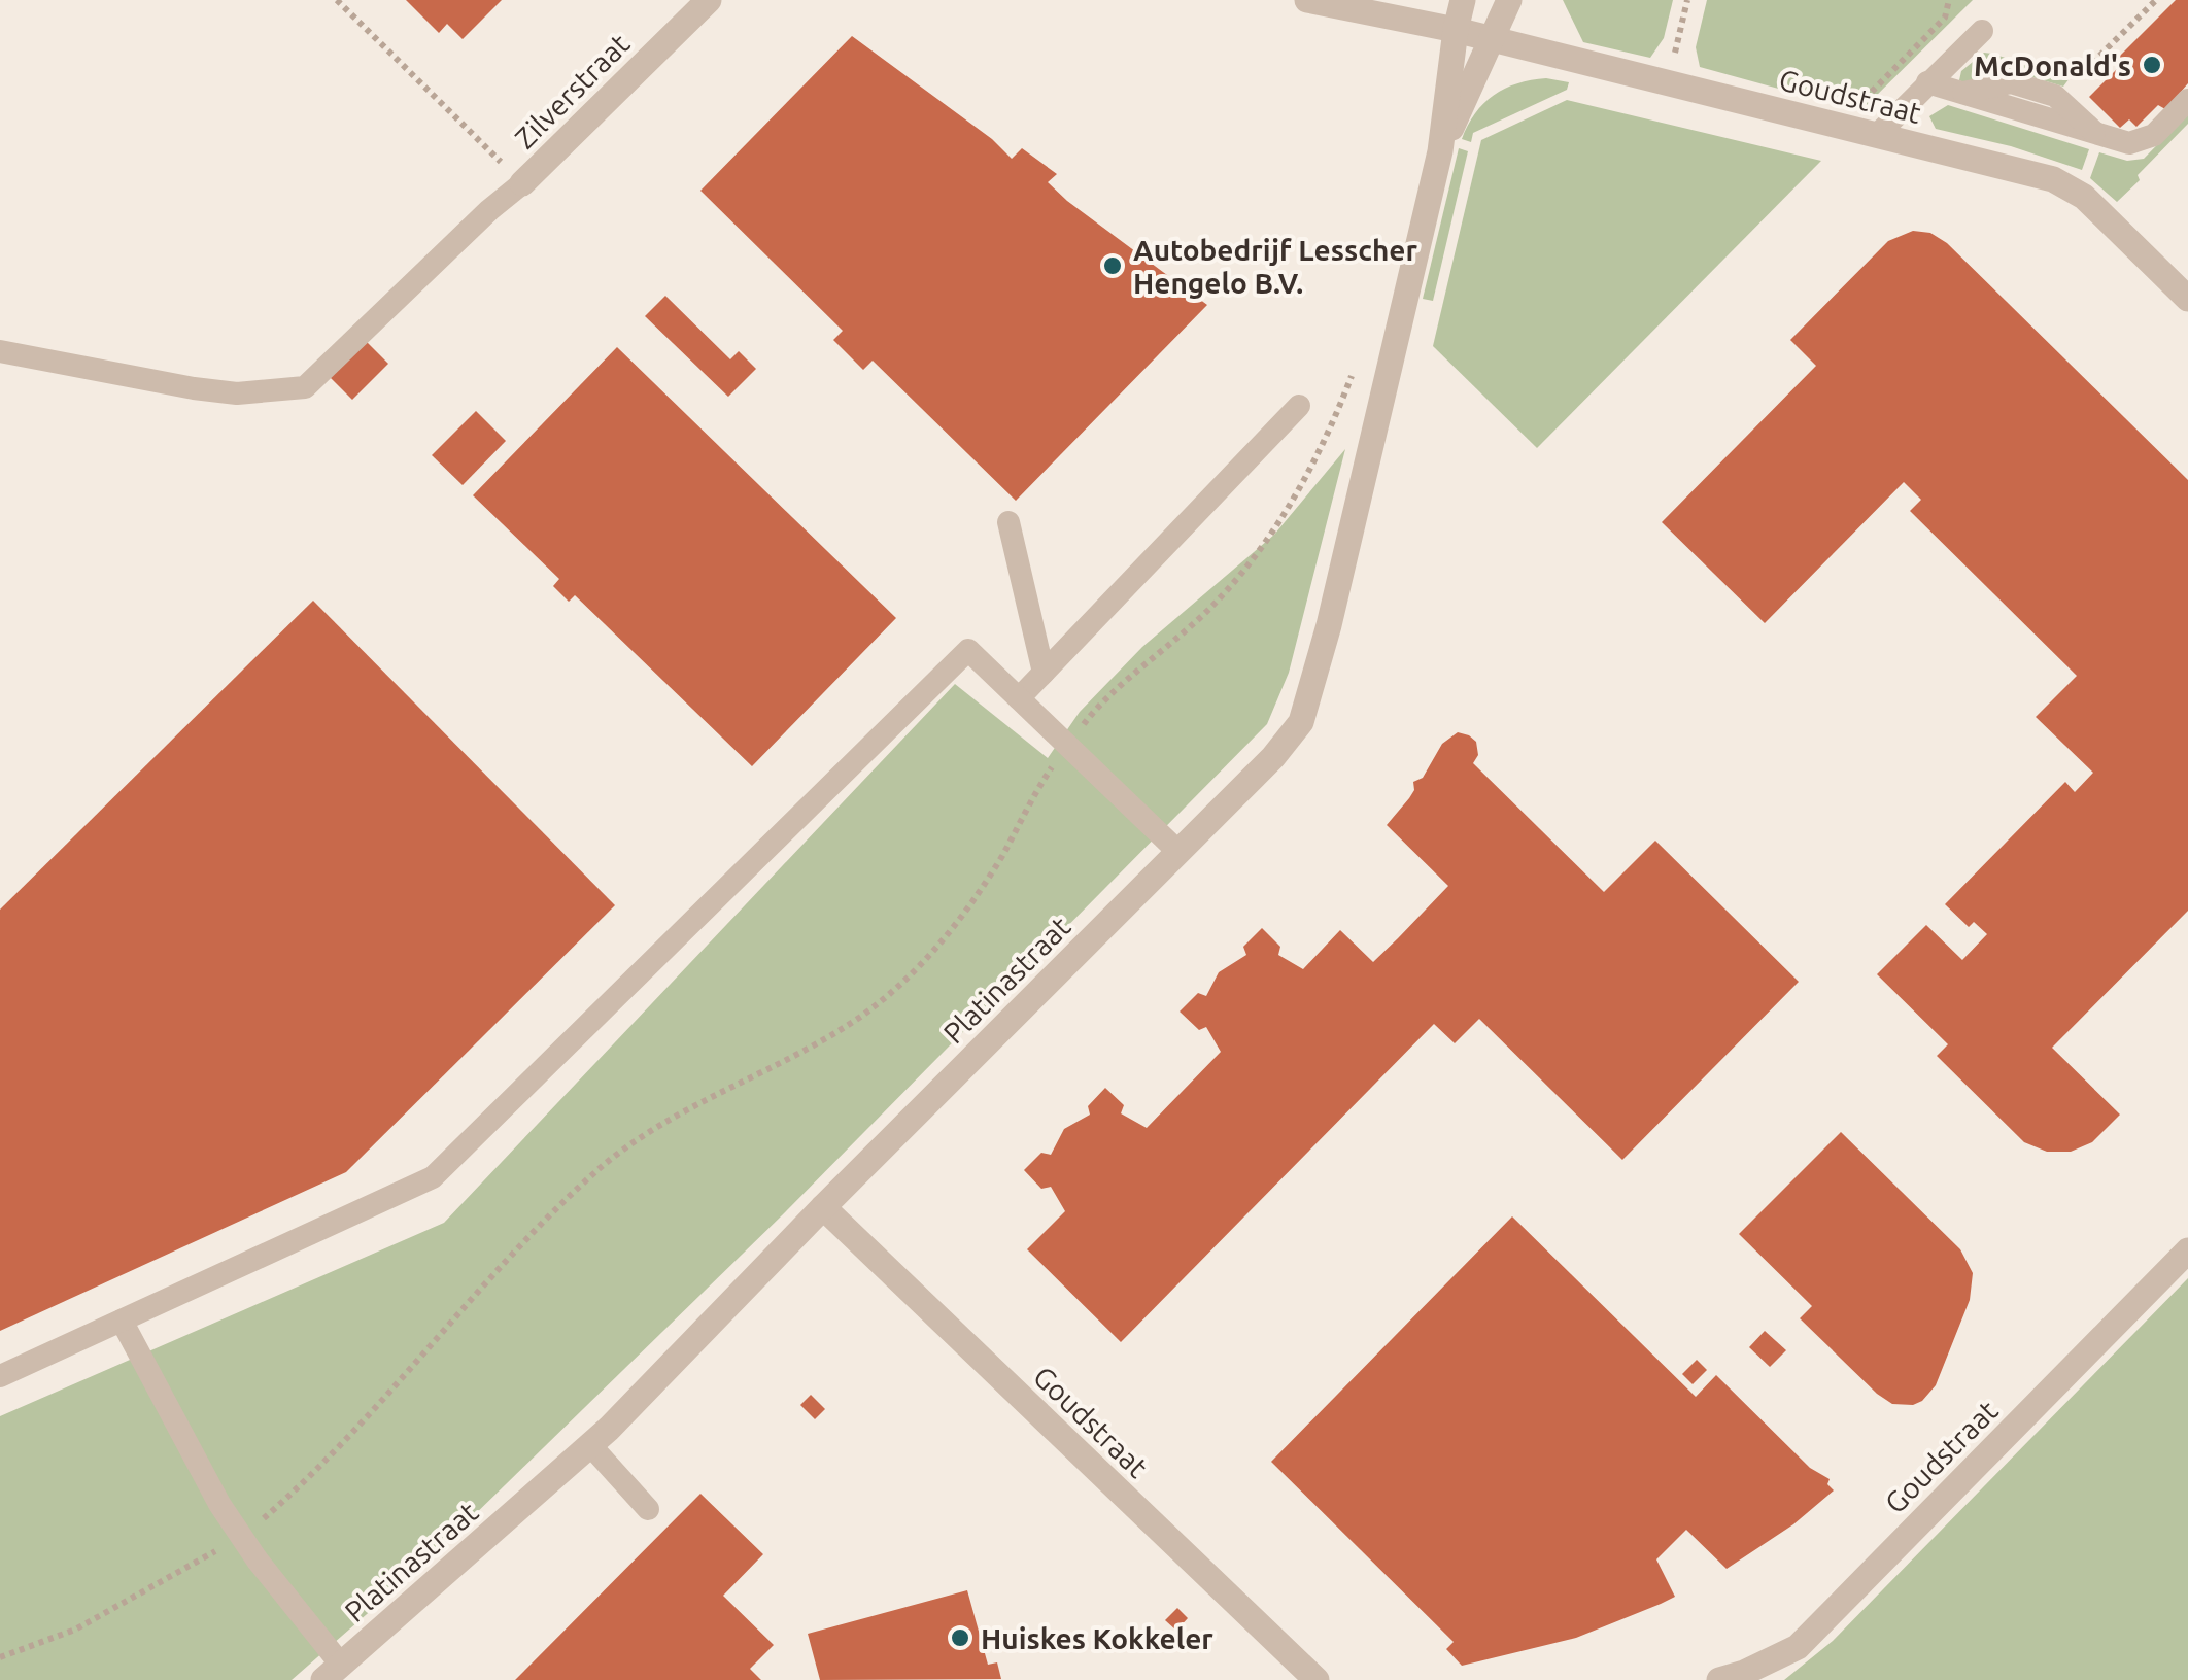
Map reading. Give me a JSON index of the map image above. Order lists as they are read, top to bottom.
{
  "streets": {
    "street": ["Zilverstraat", "Goudstraat", "Platinastraat"]
  },
  "crossings": [
    ["Goudstraat", "Platinastraat"]
  ],
  "places": ["McDonald's", "Autobedrijf Lesscher Hengelo B.V.", "Huiskes Kokkeler"]
}
